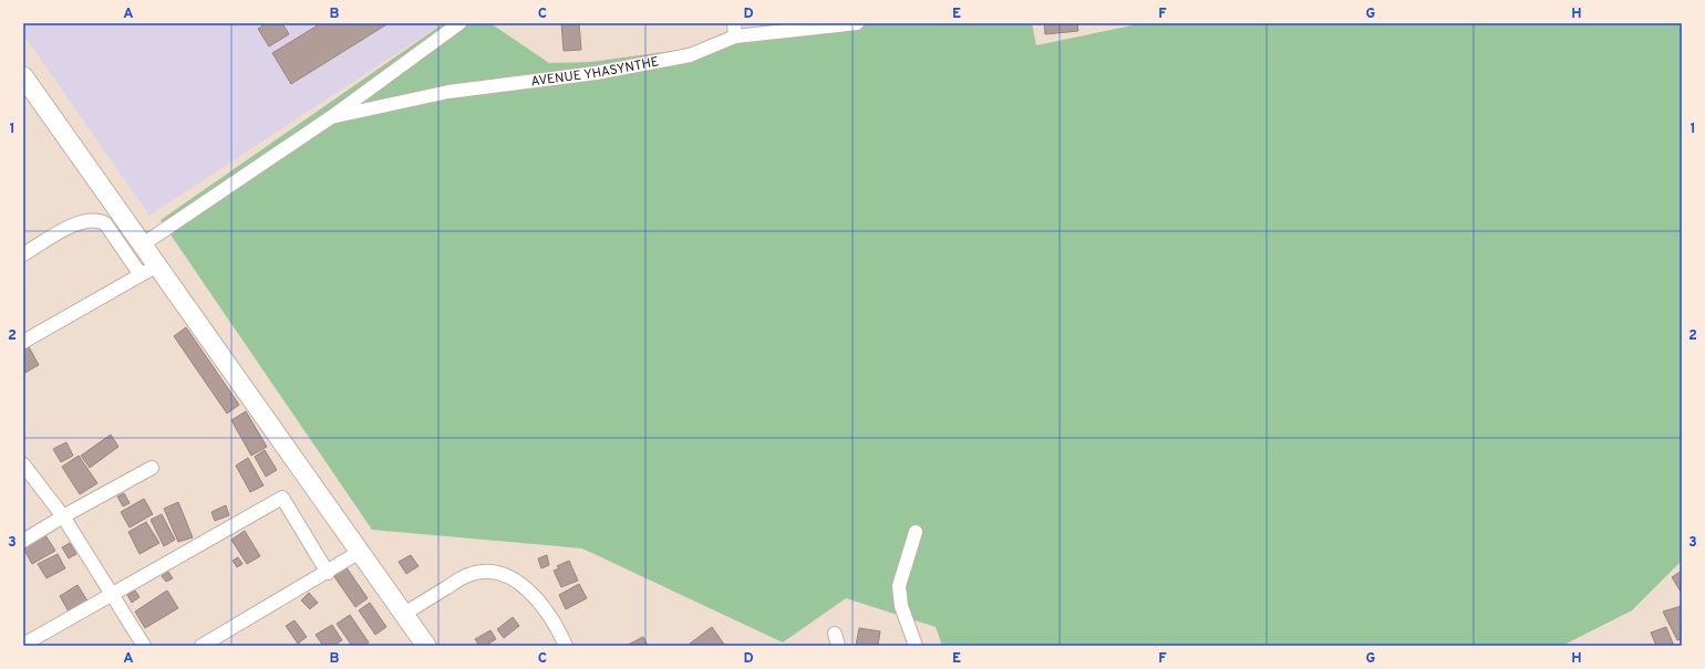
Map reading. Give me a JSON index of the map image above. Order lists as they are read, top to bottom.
{
  "streets": {
    "street": ["AVENUE YHASYNTHE"]
  },
  "grid": {
    "columns": [
      "A",
      "B",
      "C",
      "D",
      "E",
      "F",
      "G",
      "H"
    ],
    "rows": ["1", "2", "3"]
  }
}
